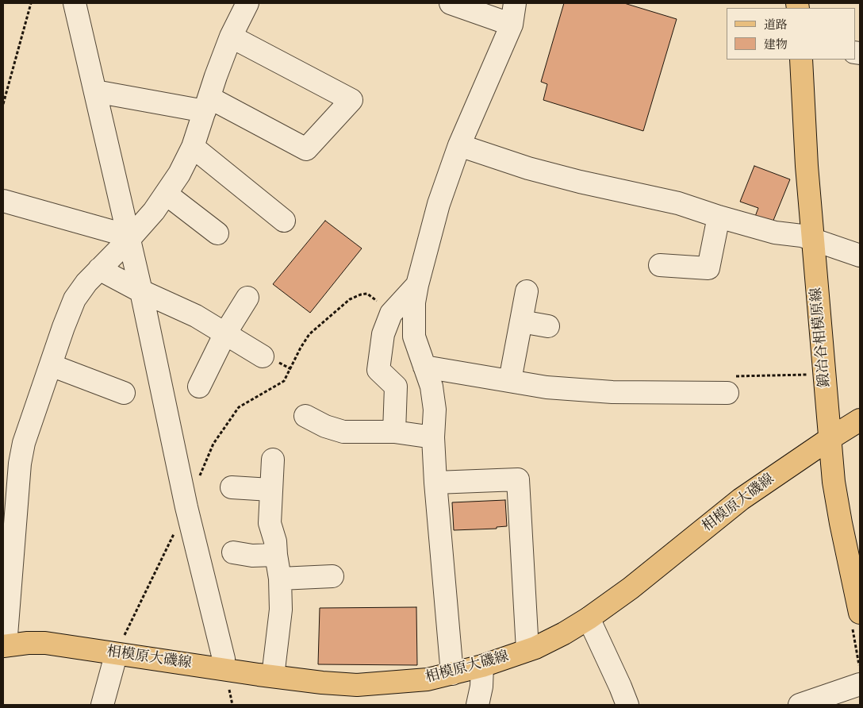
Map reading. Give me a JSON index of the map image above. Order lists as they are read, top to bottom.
{
  "streets": {
    "main road": ["鍛冶谷相模原線", "相模原大磯線"]
  },
  "crossings": [
    ["鍛冶谷相模原線", "相模原大磯線"]
  ],
  "legend": ["道路", "建物"]
}
